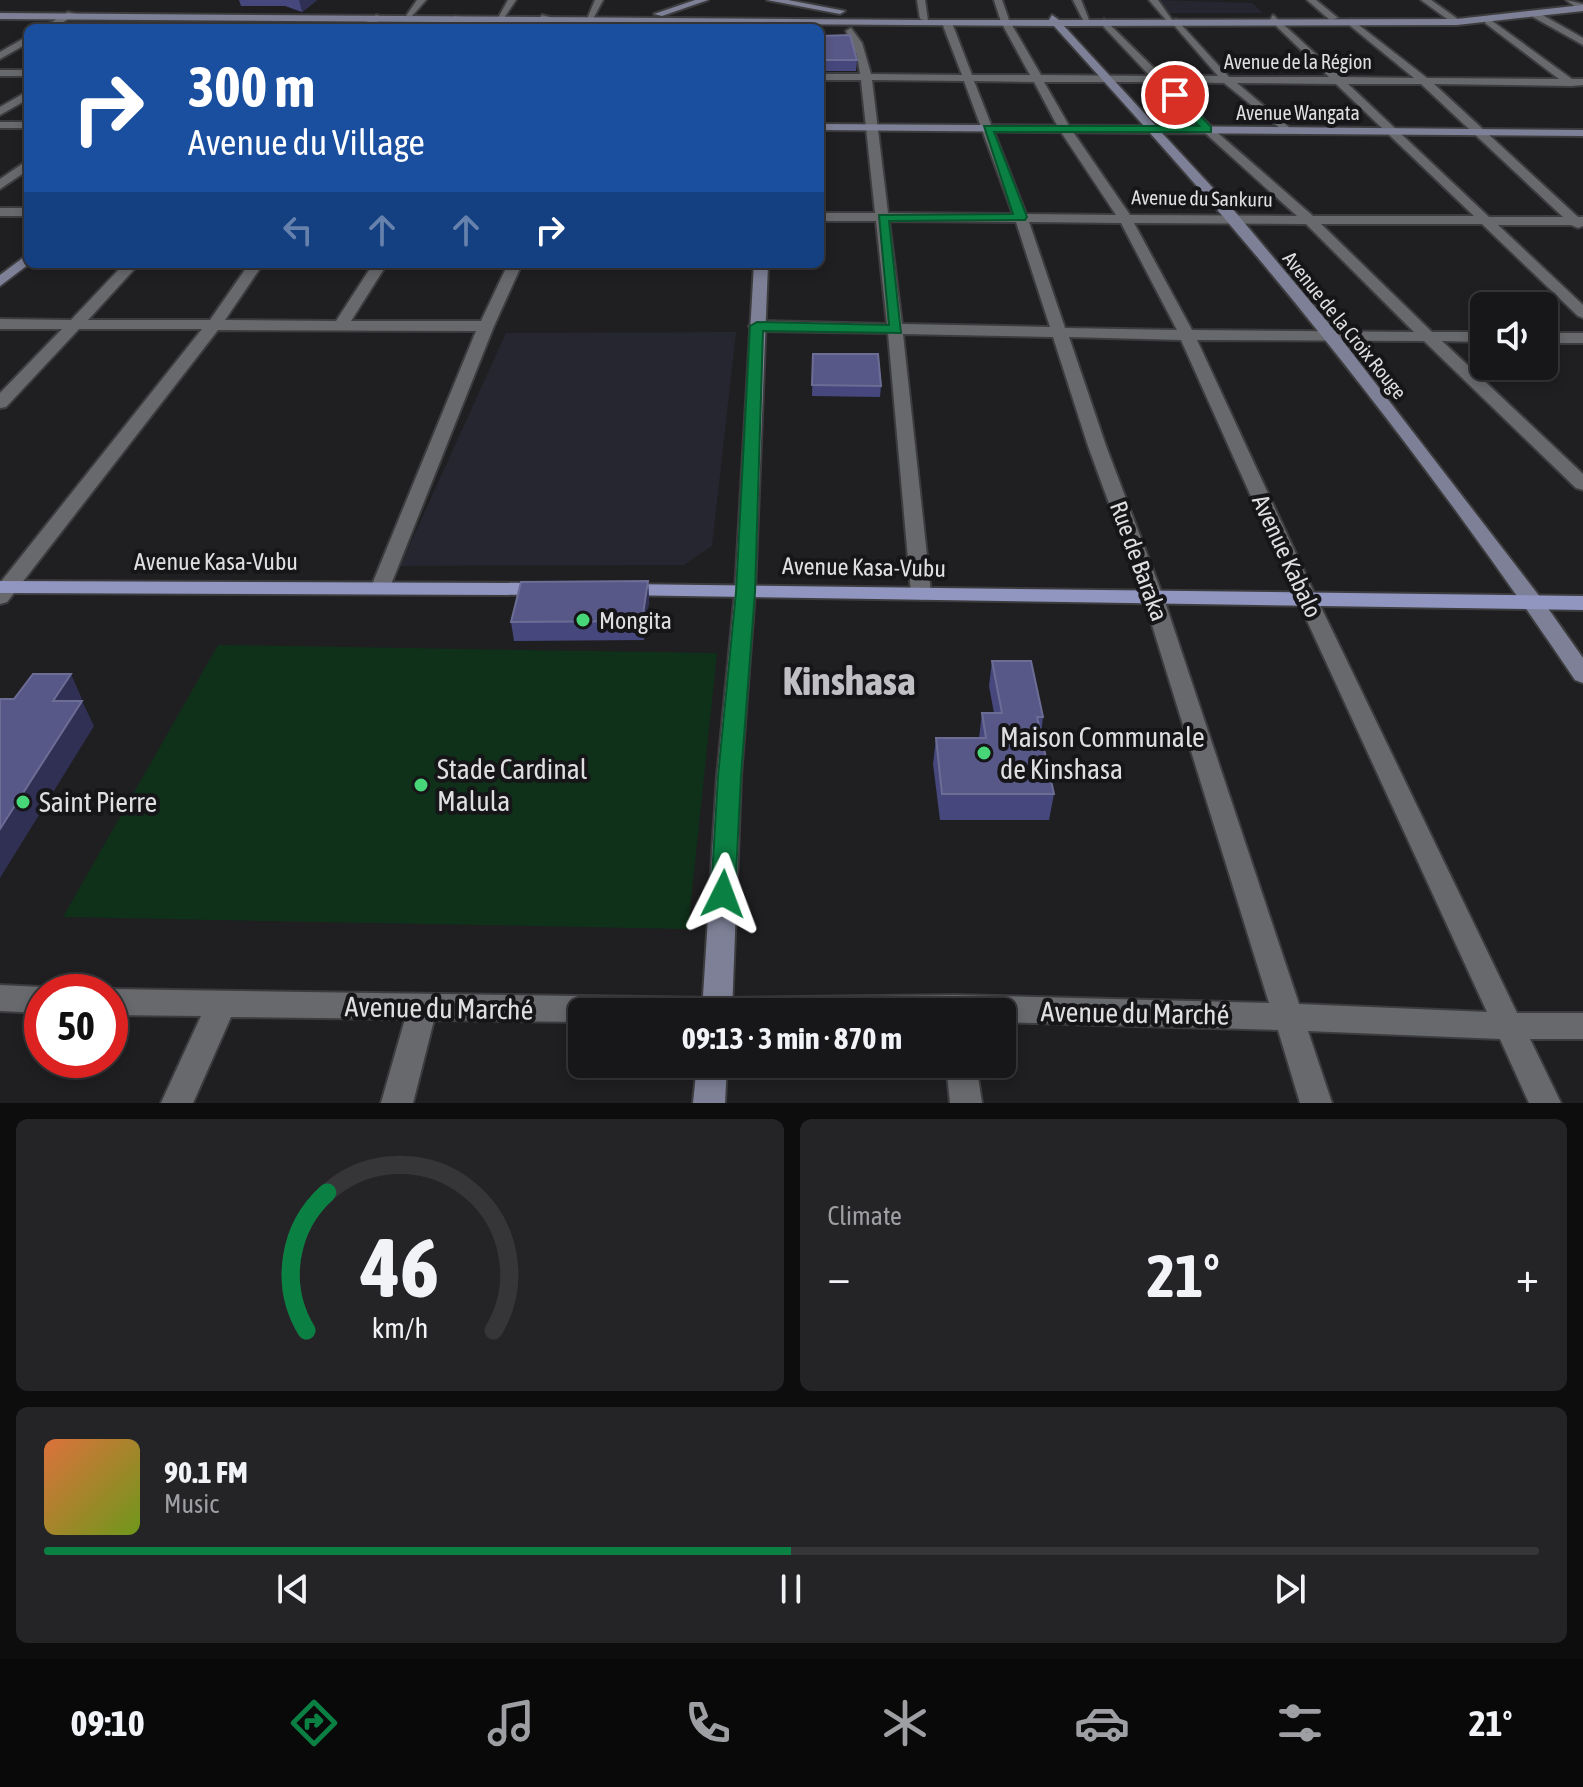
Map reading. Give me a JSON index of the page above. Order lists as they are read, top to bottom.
{
  "streets": {
    "main road": ["Avenue Wangata", "Avenue de la Croix Rouge", "Avenue Kasa-Vubu"],
    "street": [
      "Avenue de la Région",
      "Avenue du Sankuru",
      "Avenue Kabalo",
      "Rue de Baraka",
      "Avenue du Marché"
    ]
  },
  "crossings": [
    ["Avenue de la Région", "Avenue de la Croix Rouge"],
    ["Avenue de la Région", "Avenue Kabalo"],
    ["Avenue de la Région", "Rue de Baraka"],
    ["Avenue Wangata", "Avenue de la Croix Rouge"],
    ["Avenue Wangata", "Avenue Kabalo"],
    ["Avenue Wangata", "Rue de Baraka"],
    ["Avenue du Sankuru", "Avenue de la Croix Rouge"],
    ["Avenue du Sankuru", "Avenue Kabalo"],
    ["Avenue du Sankuru", "Rue de Baraka"],
    ["Avenue de la Croix Rouge", "Avenue Kasa-Vubu"],
    ["Avenue Kabalo", "Avenue Kasa-Vubu"],
    ["Avenue Kabalo", "Avenue du Marché"],
    ["Avenue Kasa-Vubu", "Rue de Baraka"],
    ["Rue de Baraka", "Avenue du Marché"]
  ],
  "districts": ["Kinshasa"],
  "places": [
    "Mongita",
    "Maison Communale de Kinshasa",
    "Stade Cardinal Malula",
    "Saint Pierre"
  ],
  "page": {
    "turn": ["300 m", "Avenue du Village"],
    "limit": "50",
    "trip": "09:13 · 3 min · 870 m",
    "tile": "Climate",
    "heat": ["−", "21°", "+"],
    "song": ["90.1 FM", "Music"],
    "tabs": ["09:10", "21°"],
    "gauge": ["46", "km/h"]
  }
}
